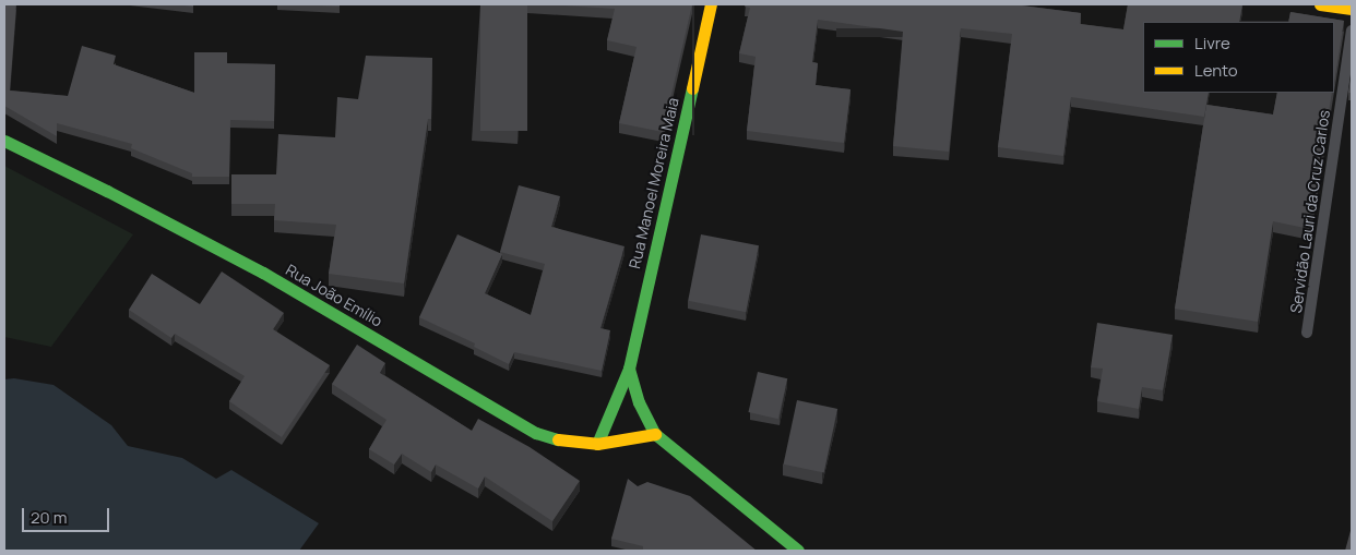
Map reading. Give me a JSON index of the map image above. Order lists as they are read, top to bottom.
{
  "streets": {
    "main road": ["Rua Manoel Moreira Maia", "Rua João Emílio"],
    "lane": ["Servidão Lauri da Cruz Carlos"]
  },
  "crossings": [
    ["Rua Manoel Moreira Maia", "Rua João Emílio"]
  ],
  "legend": ["Livre", "Lento"],
  "scale_bar": "20 m"
}
